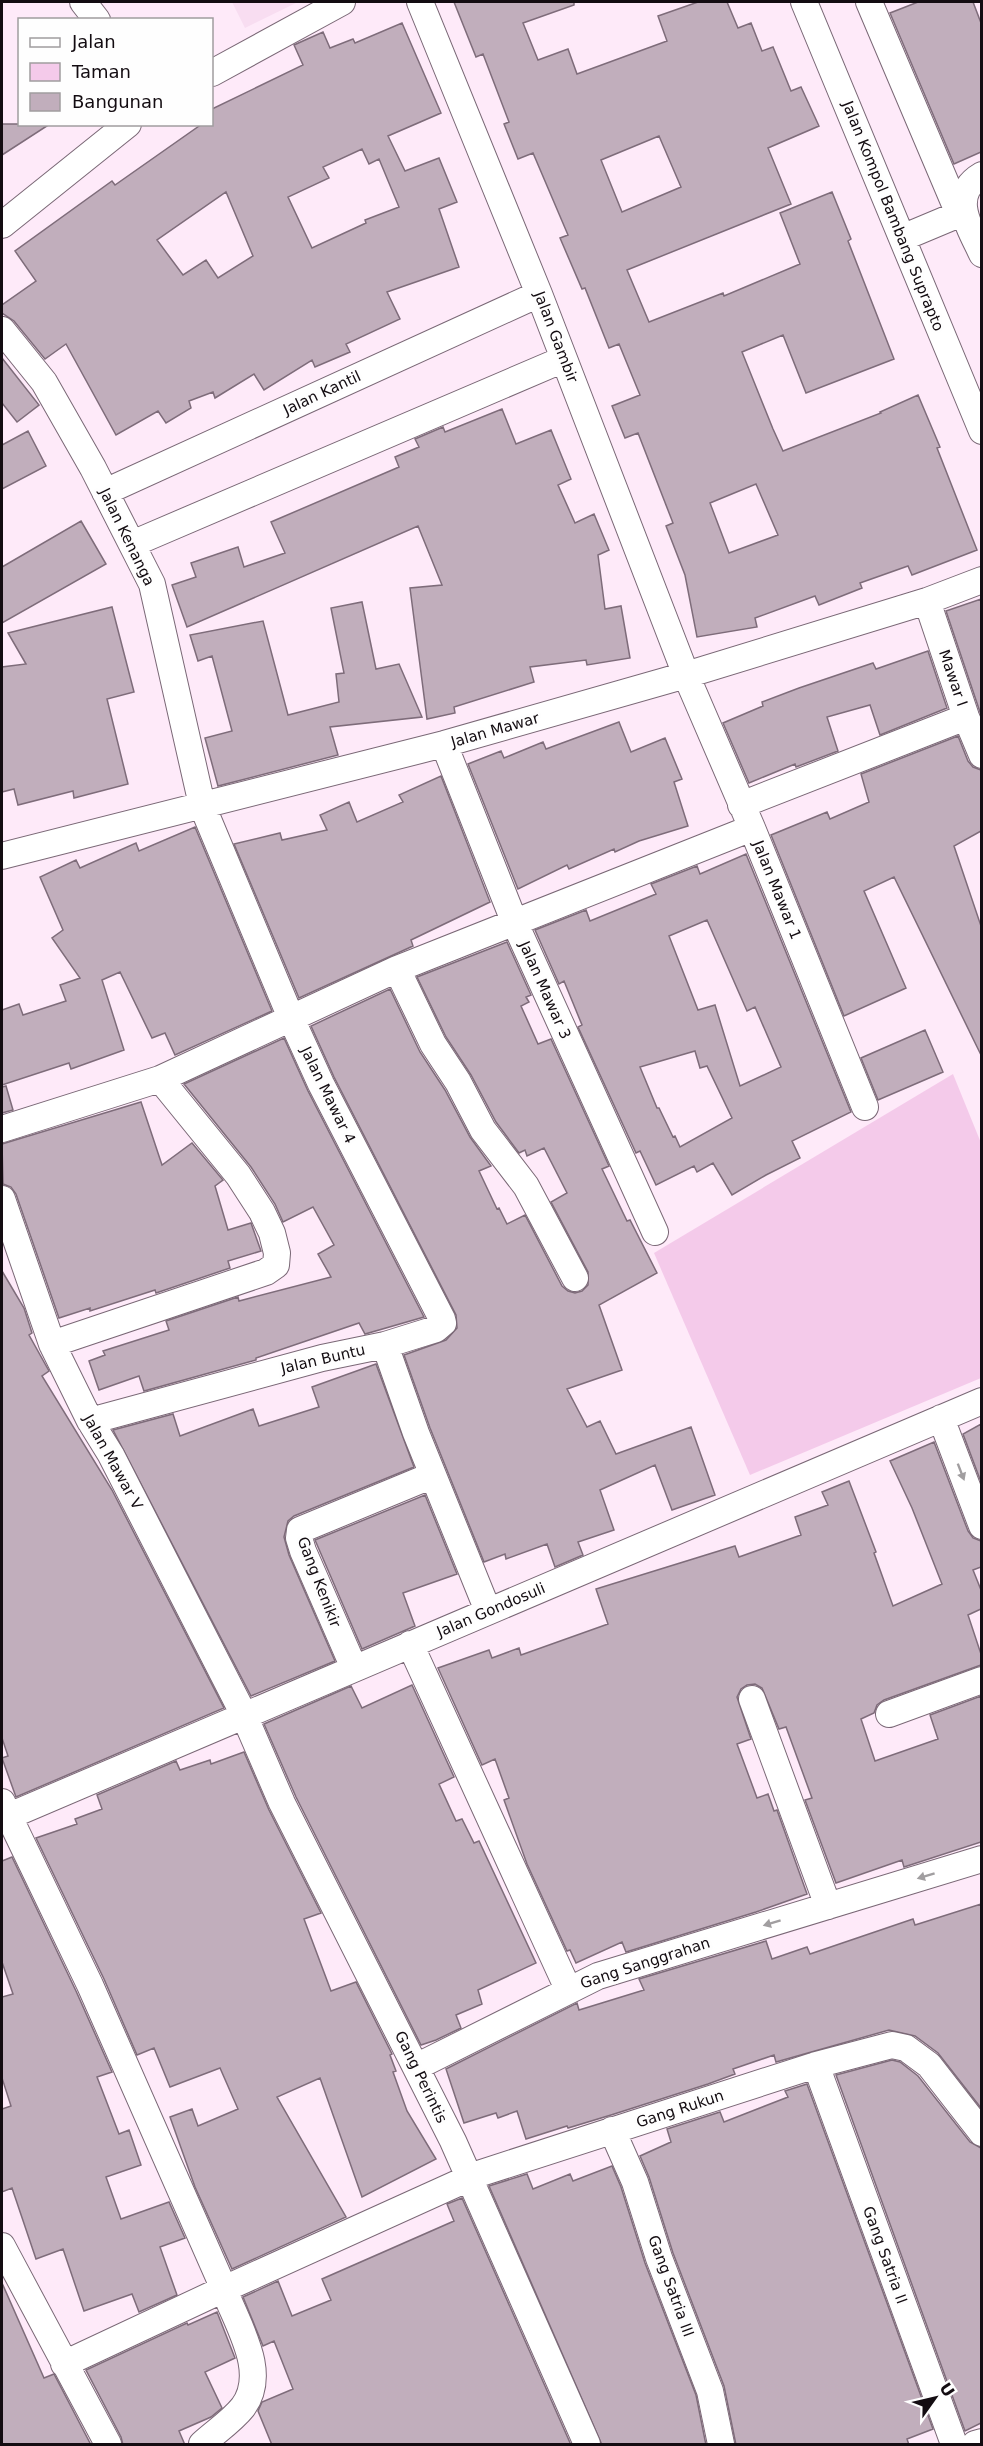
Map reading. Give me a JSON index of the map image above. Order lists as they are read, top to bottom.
{
  "streets": {
    "street": [
      "Jalan Kompol Bambang Suprapto",
      "Jalan Gambir",
      "Jalan Kantil",
      "Jalan Kenanga",
      "Mawar I",
      "Jalan Mawar",
      "Jalan Mawar 1",
      "Jalan Mawar 3",
      "Jalan Mawar 4",
      "Jalan Buntu",
      "Jalan Mawar V",
      "Gang Kenikir",
      "Jalan Gondosuli",
      "Gang Sanggrahan",
      "Gang Perintis",
      "Gang Rukun",
      "Gang Satria II",
      "Gang Satria III"
    ]
  },
  "crossings": [
    ["Jalan Gambir", "Jalan Kantil"],
    ["Jalan Gambir", "Jalan Mawar"],
    ["Jalan Gambir", "Jalan Mawar 1"],
    ["Jalan Kantil", "Jalan Kenanga"],
    ["Jalan Kenanga", "Jalan Mawar"],
    ["Jalan Kenanga", "Jalan Mawar 4"],
    ["Mawar I", "Jalan Mawar"],
    ["Jalan Mawar", "Jalan Mawar 1"],
    ["Jalan Mawar", "Jalan Mawar 3"],
    ["Jalan Mawar", "Jalan Mawar 4"],
    ["Jalan Mawar 4", "Jalan Buntu"],
    ["Jalan Buntu", "Jalan Mawar V"],
    ["Jalan Buntu", "Gang Kenikir"],
    ["Jalan Buntu", "Jalan Gondosuli"],
    ["Jalan Mawar V", "Jalan Gondosuli"],
    ["Jalan Mawar V", "Gang Perintis"],
    ["Gang Kenikir", "Jalan Gondosuli"],
    ["Jalan Gondosuli", "Gang Sanggrahan"],
    ["Jalan Gondosuli", "Gang Perintis"],
    ["Gang Perintis", "Gang Rukun"],
    ["Gang Rukun", "Gang Satria II"],
    ["Gang Rukun", "Gang Satria III"]
  ],
  "one_way": ["Gang Sanggrahan"],
  "legend": ["Jalan", "Taman", "Bangunan"],
  "north": "top right"
}
